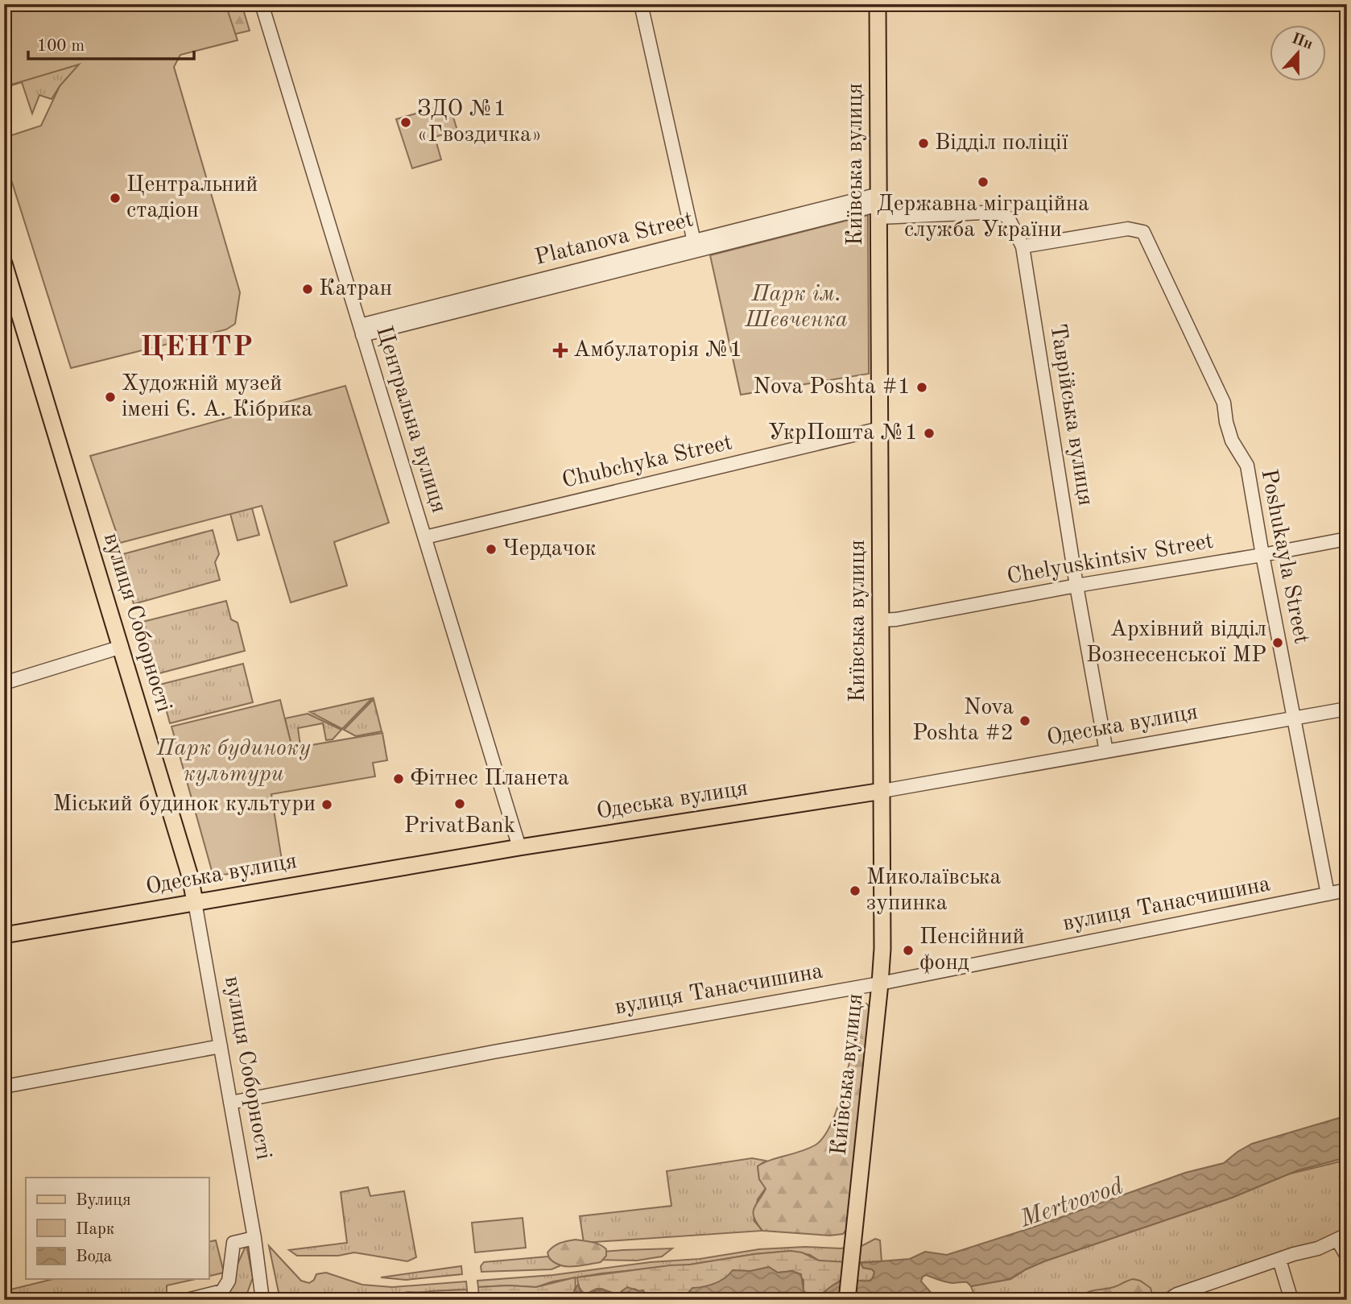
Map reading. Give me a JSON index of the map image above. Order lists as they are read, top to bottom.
{
  "streets": {
    "main road": ["Київська вулиця", "вулиця Соборності", "Одеська вулиця"],
    "street": [
      "Platanova Street",
      "Таврійська вулиця",
      "Центральна вулиця",
      "Chubchyka Street",
      "Poshukayla Street",
      "Chelyuskintsiv Street",
      "вулиця Танасчишина"
    ]
  },
  "crossings": [
    ["Київська вулиця", "Platanova Street"],
    ["Київська вулиця", "Таврійська вулиця"],
    ["Київська вулиця", "Chubchyka Street"],
    ["Київська вулиця", "Chelyuskintsiv Street"],
    ["Київська вулиця", "Одеська вулиця"],
    ["Київська вулиця", "вулиця Танасчишина"],
    ["Platanova Street", "Таврійська вулиця"],
    ["Platanova Street", "Центральна вулиця"],
    ["Таврійська вулиця", "Poshukayla Street"],
    ["Таврійська вулиця", "Chelyuskintsiv Street"],
    ["Таврійська вулиця", "Одеська вулиця"],
    ["Центральна вулиця", "Chubchyka Street"],
    ["Центральна вулиця", "Одеська вулиця"],
    ["Poshukayla Street", "Chelyuskintsiv Street"],
    ["Poshukayla Street", "Одеська вулиця"],
    ["Poshukayla Street", "вулиця Танасчишина"],
    ["вулиця Соборності", "Одеська вулиця"],
    ["вулиця Соборності", "вулиця Танасчишина"]
  ],
  "districts": ["ЦЕНТР"],
  "water": ["Mertvovod"],
  "parks": ["Парк ім. Шевченка", "Парк будиноку культури"],
  "places": {
    "other": [
      "ЗДО №1 «Гвоздичка»",
      "Відділ поліції",
      "Державна міграційна служба України",
      "Центральний стадіон",
      "Катран",
      "Nova Poshta #1",
      "Художній музей імені Є. А. Кібрика",
      "УкрПошта №1",
      "Чердачок",
      "Архівний відділ Вознесенської МР",
      "Nova Poshta #2",
      "Фітнес Планета",
      "PrivatBank",
      "Міський будинок культури",
      "Миколаївська зупинка",
      "Пенсійний фонд"
    ],
    "health": ["Амбулаторія №1"]
  },
  "legend": ["Вулиця", "Парк", "Вода"],
  "scale_bar": "100 m",
  "north": "top"
}
